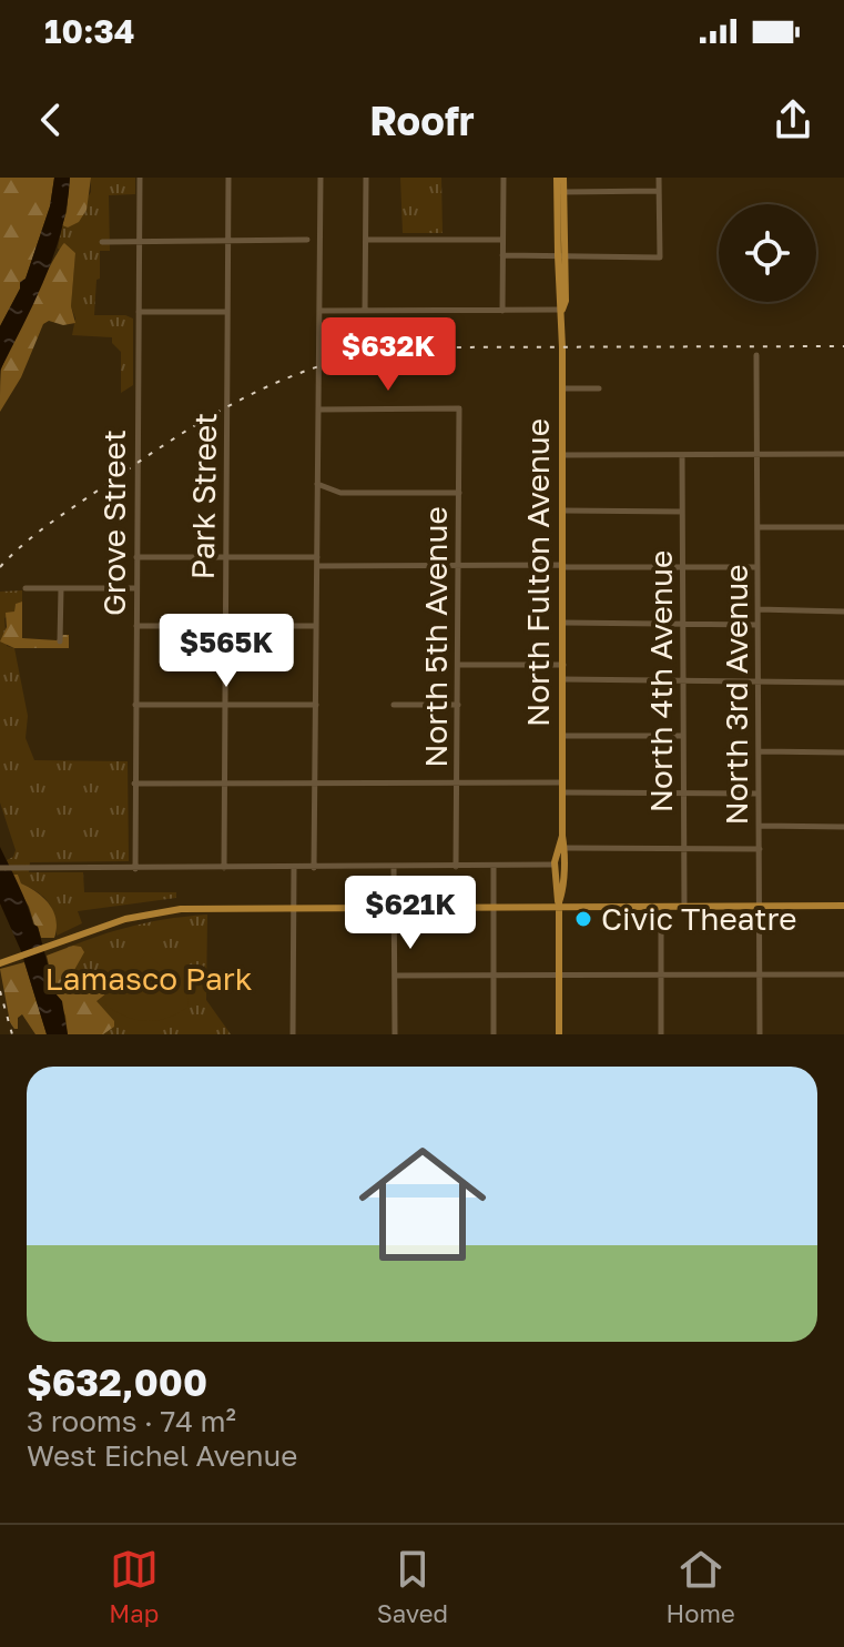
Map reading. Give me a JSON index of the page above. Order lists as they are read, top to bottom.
{
  "streets": {
    "main road": ["North Fulton Avenue"],
    "street": [
      "Park Street",
      "Grove Street",
      "North 5th Avenue",
      "North 4th Avenue",
      "North 3rd Avenue"
    ]
  },
  "parks": ["Lamasco Park"],
  "places": ["Civic Theatre"],
  "page": {
    "status": "10:34",
    "header": "Roofr",
    "price": ["$632K", "$565K", "$621K"],
    "list": [
      {
        "name": "$632,000",
        "note": "3 rooms · 74 m² · West Eichel Avenue"
      }
    ],
    "tabs": ["Map", "Saved", "Home"]
  }
}
